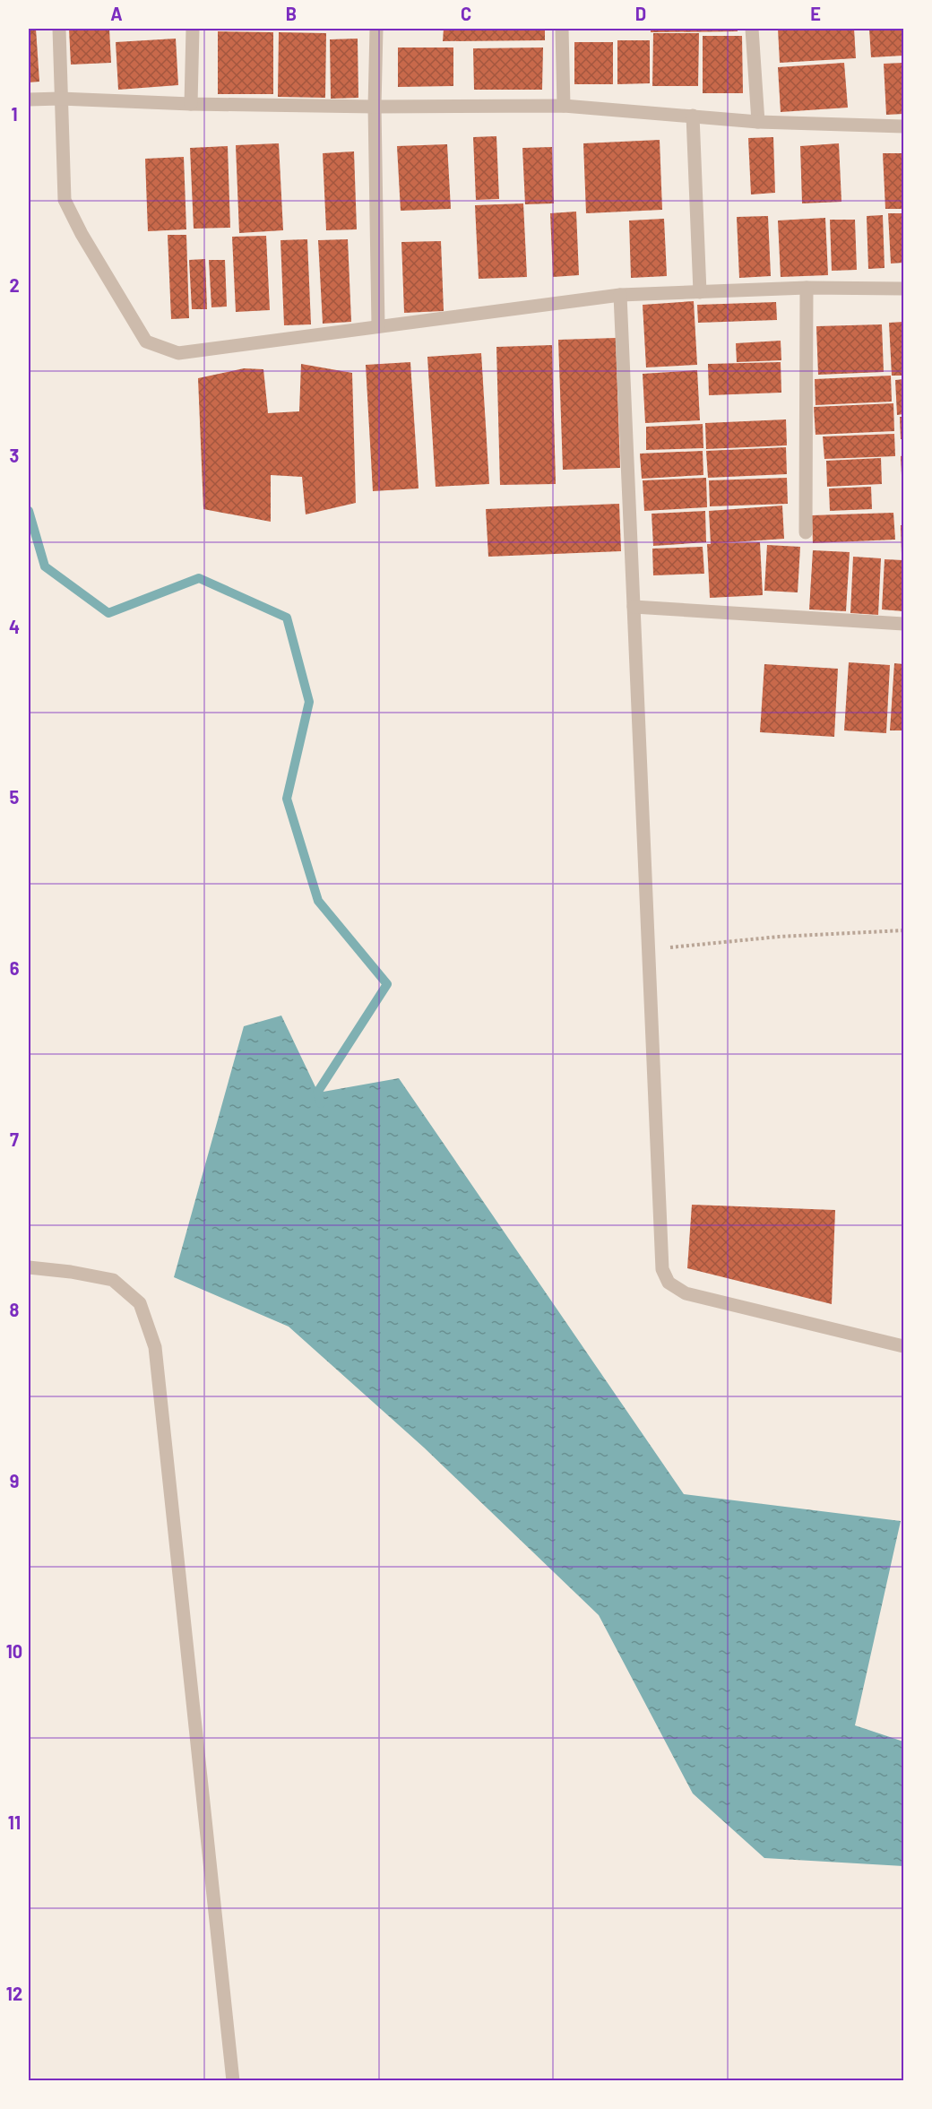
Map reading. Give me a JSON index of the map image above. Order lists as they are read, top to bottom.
{
  "grid": {
    "columns": [
      "A",
      "B",
      "C",
      "D",
      "E"
    ],
    "rows": [
      "1",
      "2",
      "3",
      "4",
      "5",
      "6",
      "7",
      "8",
      "9",
      "10",
      "11",
      "12"
    ]
  }
}
